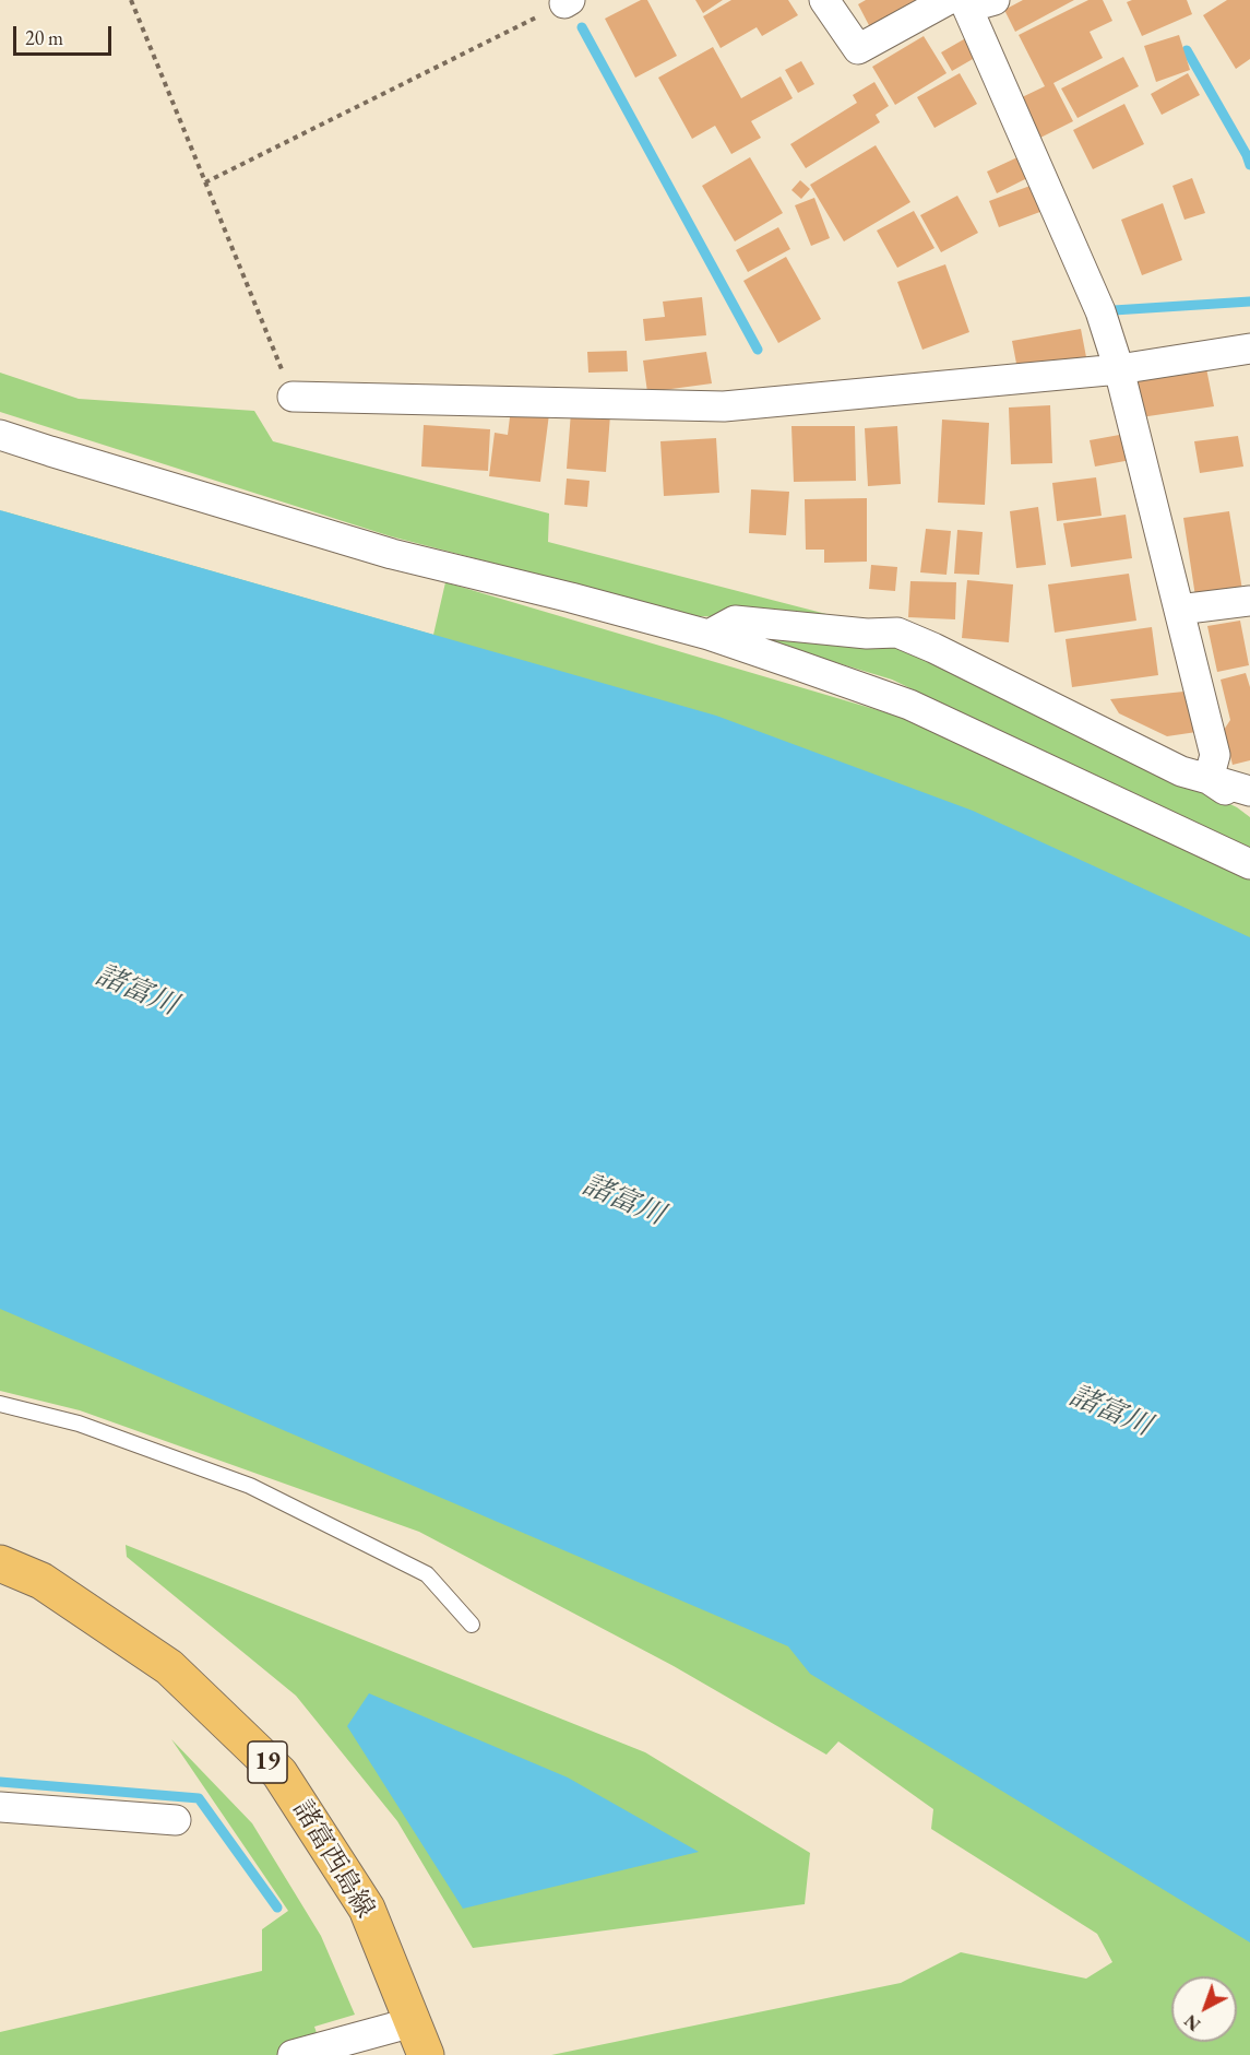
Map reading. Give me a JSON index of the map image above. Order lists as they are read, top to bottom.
{
  "streets": {
    "main road": ["19", "諸富西島線"]
  },
  "water": ["諸富川"],
  "scale_bar": "20 m",
  "north": "bottom left"
}
